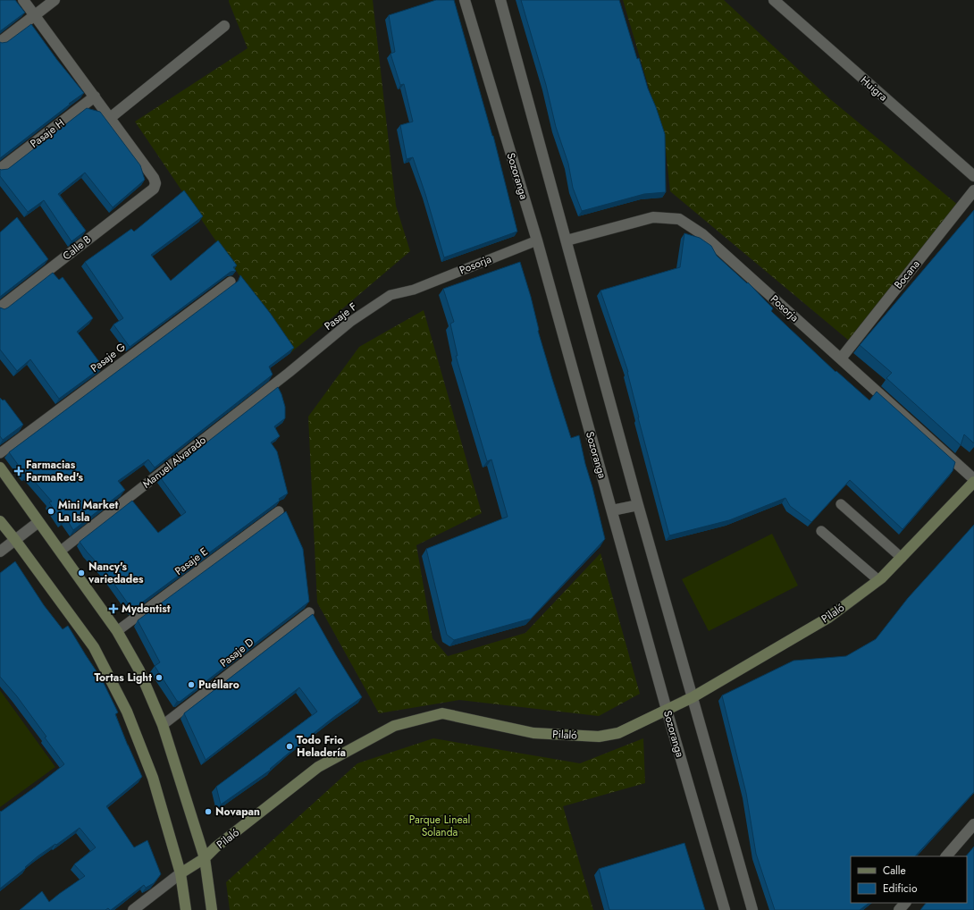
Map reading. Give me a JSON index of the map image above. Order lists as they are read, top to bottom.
{
  "streets": {
    "street": [
      "Huigra",
      "Pasaje H",
      "Sozoranga",
      "Calle B",
      "Posorja",
      "Bocana",
      "Pilaló"
    ],
    "lane": [
      "Pasaje F",
      "Pasaje G",
      "Manuel Alvarado",
      "Pasaje E",
      "Pasaje D"
    ]
  },
  "crossings": [
    ["Sozoranga", "Posorja"],
    ["Sozoranga", "Pilaló"],
    ["Posorja", "Bocana"],
    ["Posorja", "Pasaje F"],
    ["Posorja", "Pilaló"],
    ["Pasaje F", "Manuel Alvarado"]
  ],
  "parks": ["Parque Lineal Solanda"],
  "places": {
    "health": ["Farmacias FarmaRed's", "Mydentist"],
    "other": [
      "Mini Market La Isla",
      "Nancy's variedades",
      "Tortas Light",
      "Puéllaro",
      "Todo Frio Heladería",
      "Novapan"
    ]
  },
  "legend": ["Calle", "Edificio"]
}
